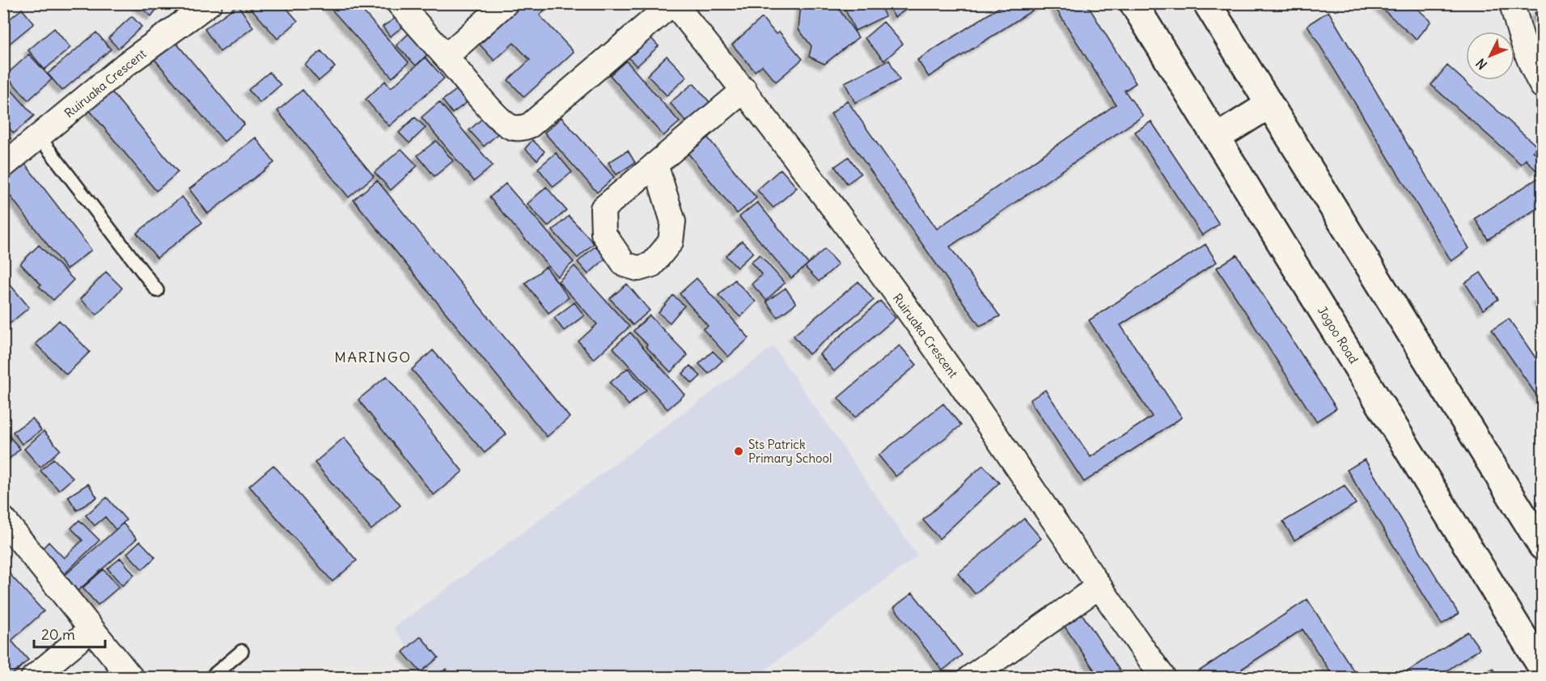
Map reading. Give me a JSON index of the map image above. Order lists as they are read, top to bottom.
{
  "streets": {
    "main road": ["Jogoo Road"],
    "street": ["Ruiruaka Crescent"]
  },
  "districts": ["MARINGO"],
  "places": ["Sts Patrick Primary School"],
  "scale_bar": "20 m",
  "north": "bottom left"
}
